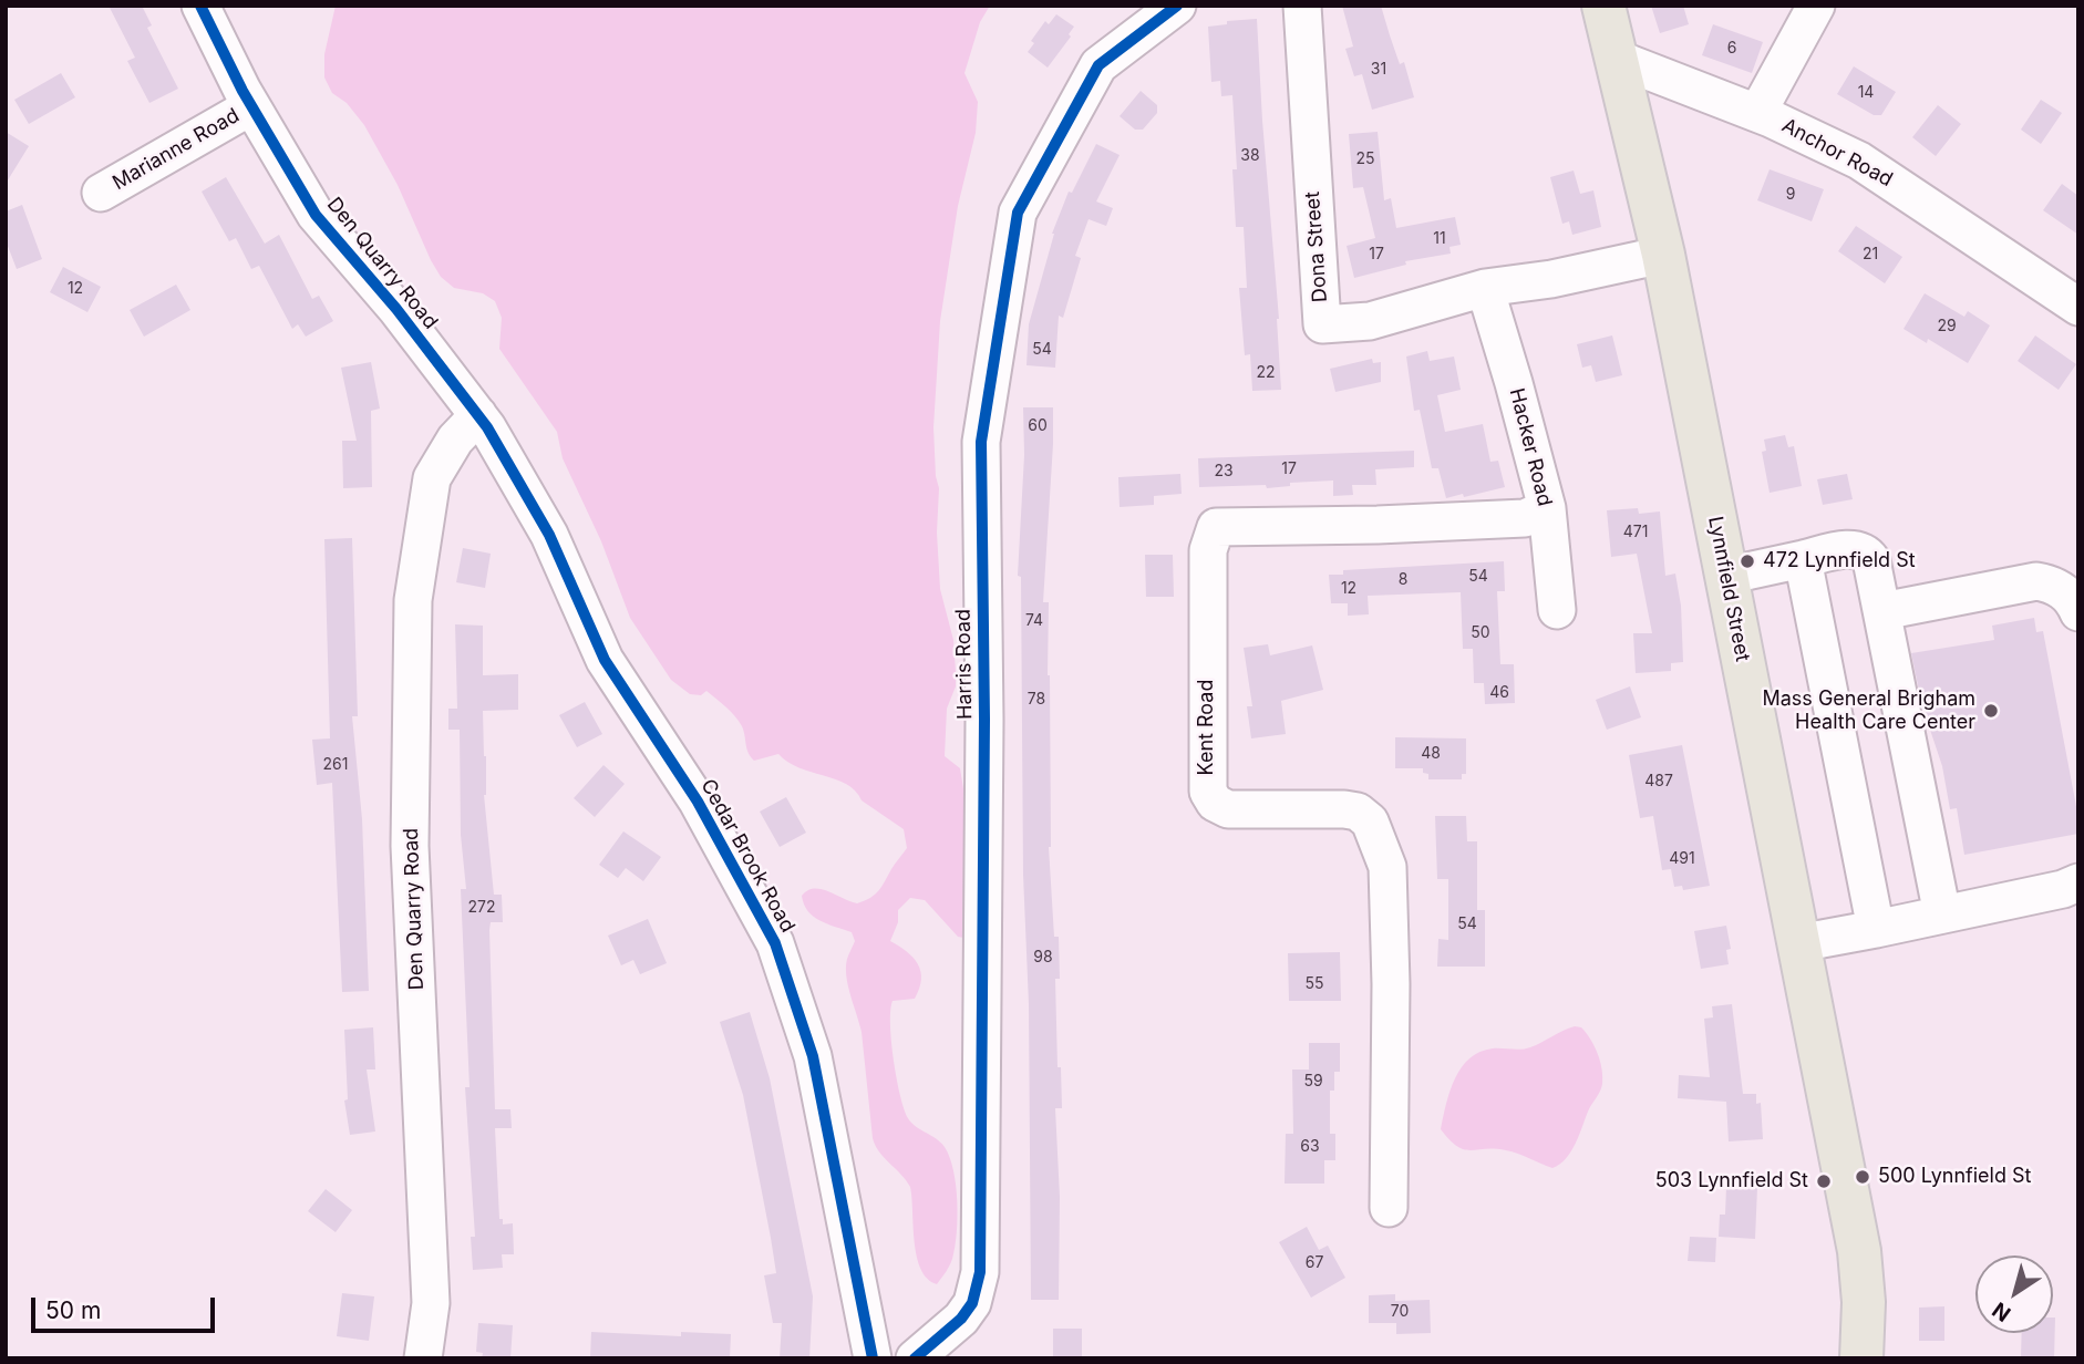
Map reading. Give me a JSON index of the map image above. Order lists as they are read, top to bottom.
{
  "streets": {
    "main road": ["Lynnfield Street"],
    "street": [
      "Marianne Road",
      "Anchor Road",
      "Dona Street",
      "Den Quarry Road",
      "Hacker Road",
      "Harris Road",
      "Kent Road",
      "Cedar Brook Road"
    ]
  },
  "crossings": [
    ["Marianne Road", "Den Quarry Road"],
    ["Anchor Road", "Lynnfield Street"],
    ["Dona Street", "Hacker Road"],
    ["Dona Street", "Lynnfield Street"],
    ["Den Quarry Road", "Cedar Brook Road"],
    ["Hacker Road", "Kent Road"]
  ],
  "places": [
    "472 Lynnfield St",
    "Mass General Brigham Health Care Center",
    "500 Lynnfield St",
    "503 Lynnfield St"
  ],
  "house_numbers": [
    "6",
    "31",
    "14",
    "38",
    "25",
    "9",
    "11",
    "17",
    "21",
    "12",
    "29",
    "54",
    "22",
    "60",
    "17",
    "23",
    "471",
    "54",
    "8",
    "12",
    "74",
    "50",
    "46",
    "78",
    "48",
    "261",
    "487",
    "491",
    "272",
    "54",
    "98",
    "55",
    "59",
    "63",
    "67",
    "70"
  ],
  "scale_bar": "50 m",
  "north": "bottom left"
}
